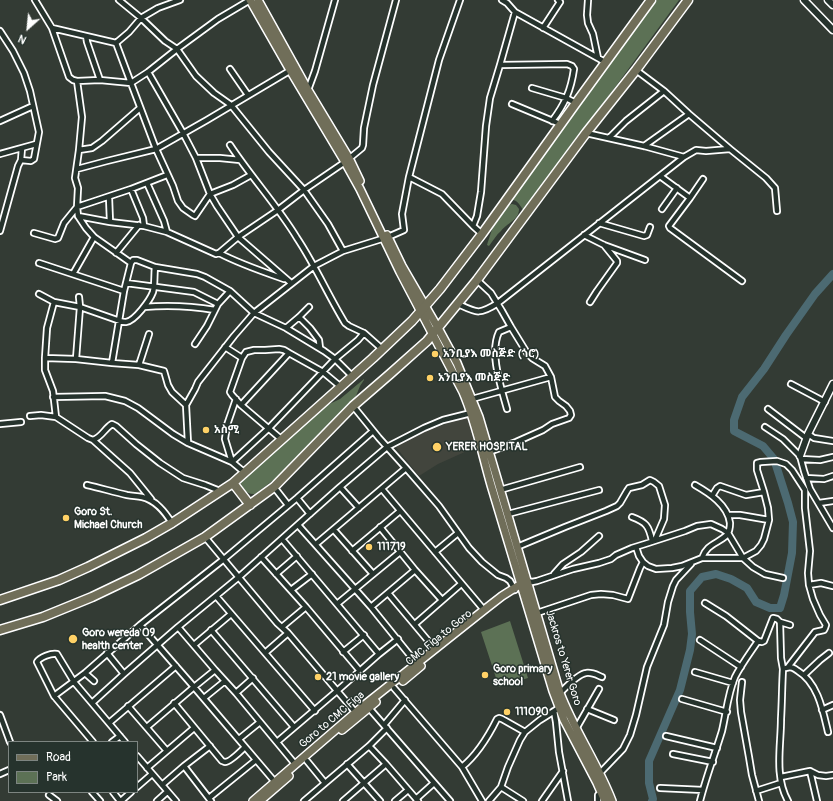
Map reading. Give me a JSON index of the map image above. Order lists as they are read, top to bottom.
{
  "streets": {
    "main road": ["CMC Figa to Goro", "Jackros to Yerer Goro", "Goro to CMC Figa"]
  },
  "crossings": [
    ["CMC Figa to Goro", "Jackros to Yerer Goro"],
    ["CMC Figa to Goro", "Goro to CMC Figa"],
    ["Jackros to Yerer Goro", "Goro to CMC Figa"]
  ],
  "places": [
    "አንቢያእ መስጅድ (ጎሮ)",
    "አንቢያእ መስጅድ",
    "አስሚ",
    "YERER HOSPITAL",
    "Goro St. Michael Church",
    "111719",
    "Goro wereda 09 health center",
    "Goro primary school",
    "21 movie gallery",
    "111090"
  ],
  "legend": ["Road", "Park"],
  "north": "bottom left"
}
